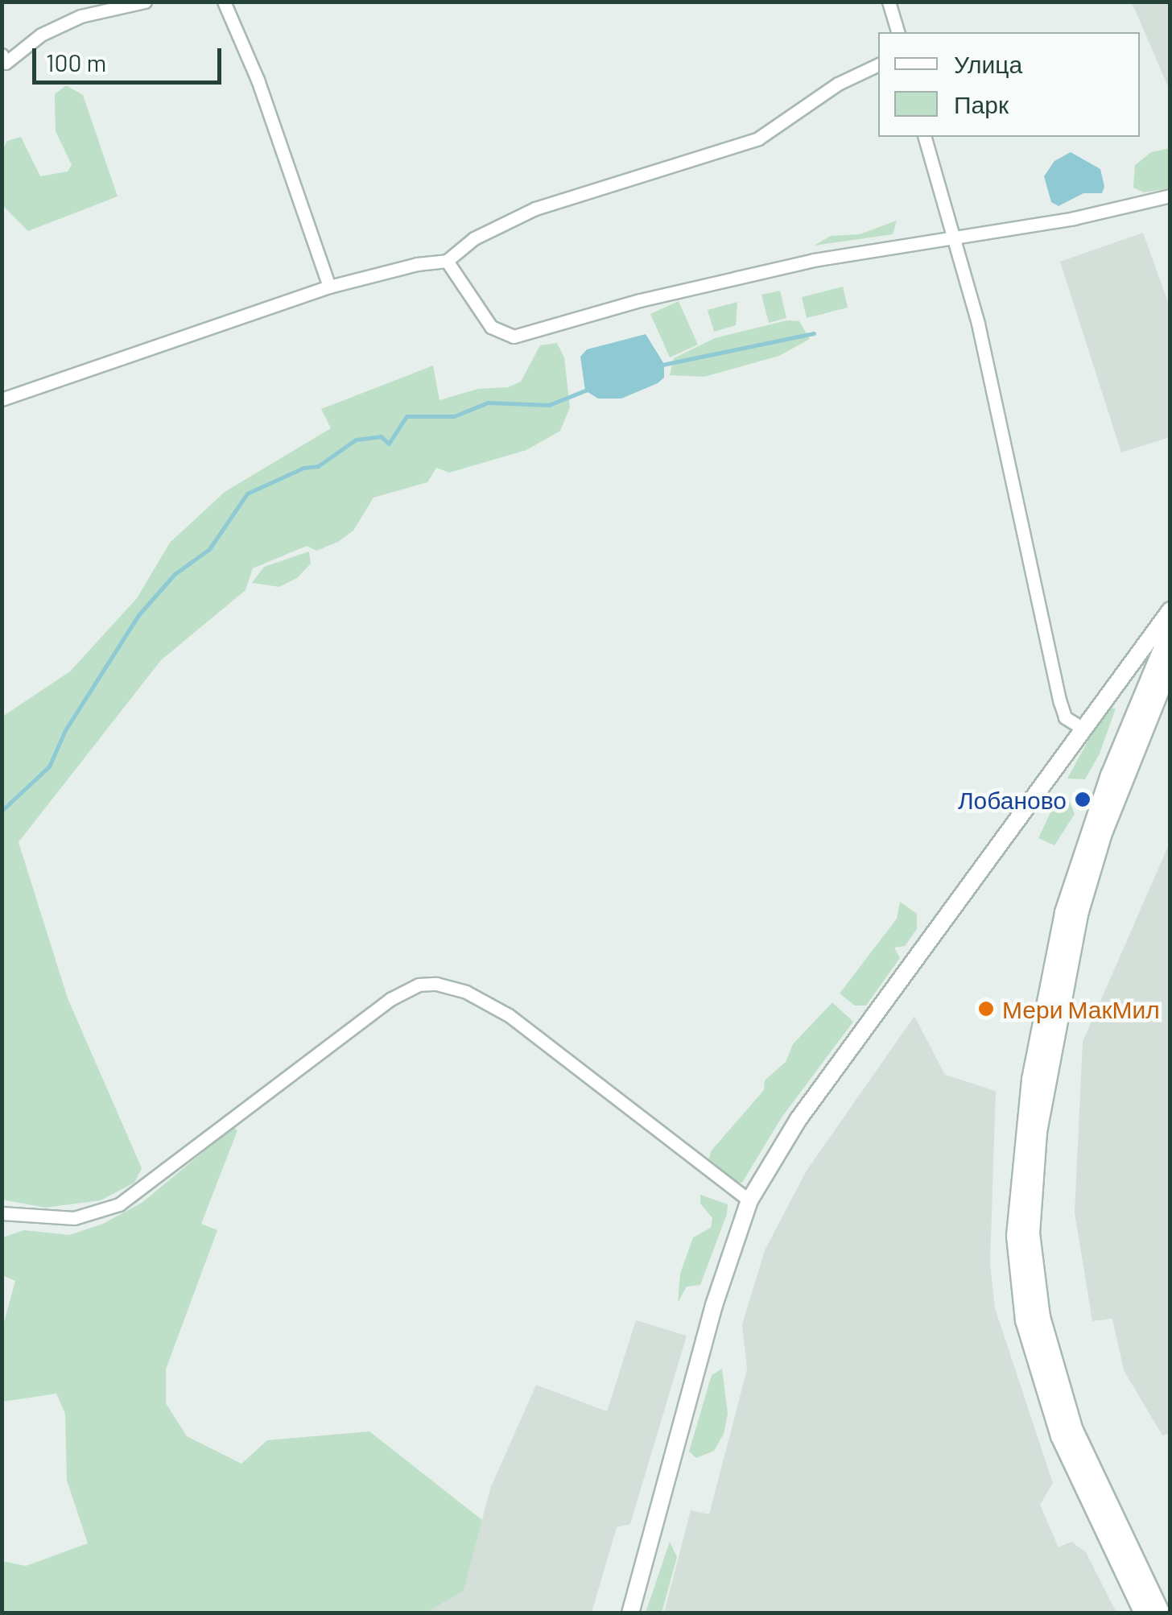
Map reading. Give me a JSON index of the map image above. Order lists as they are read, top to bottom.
{
  "places": ["Лобаново", "Мери МакМил"],
  "legend": ["Улица", "Парк"],
  "scale_bar": "100 m"
}
